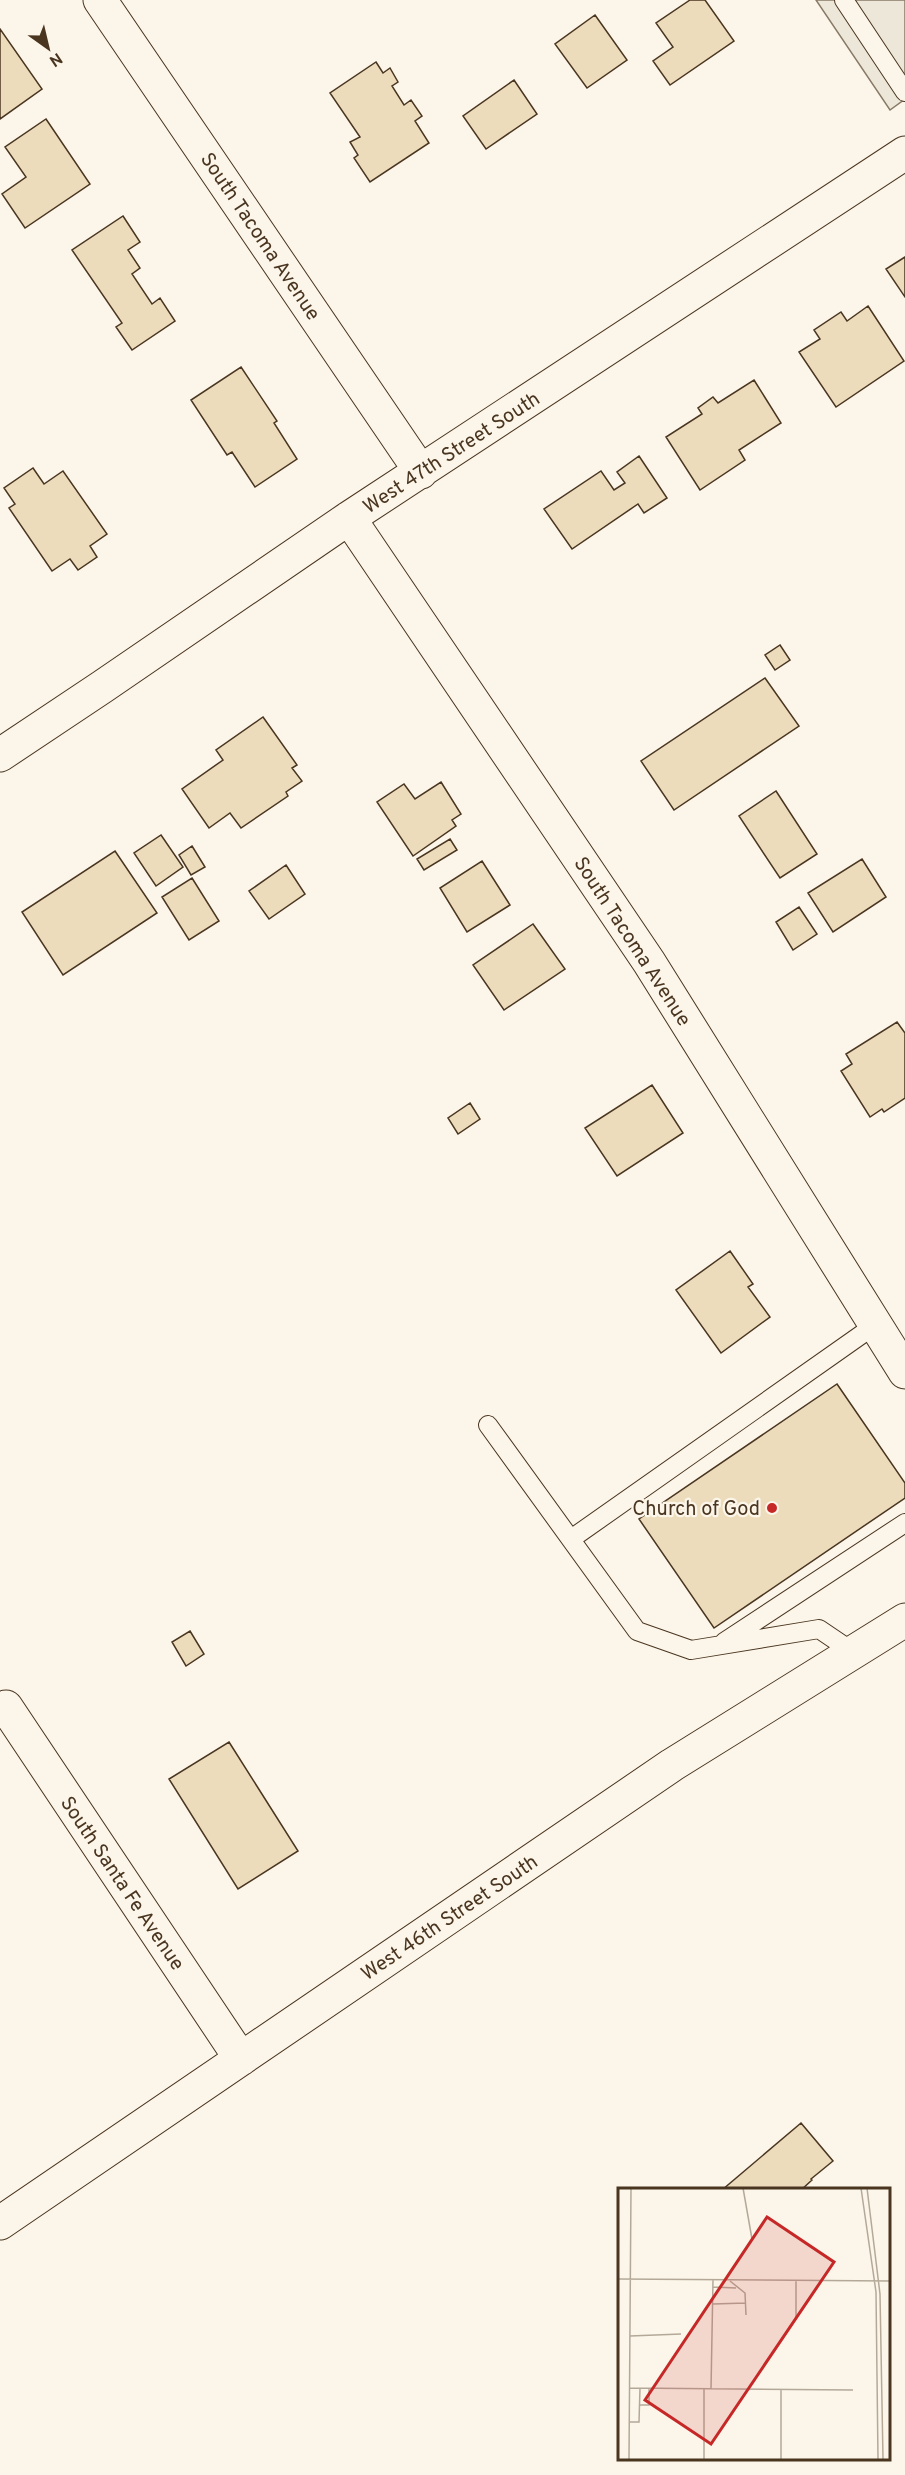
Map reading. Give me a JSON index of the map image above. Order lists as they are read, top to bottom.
{
  "streets": {
    "street": [
      "South Tacoma Avenue",
      "West 47th Street South",
      "South Santa Fe Avenue",
      "West 46th Street South"
    ]
  },
  "crossings": [
    ["South Tacoma Avenue", "West 47th Street South"],
    ["South Santa Fe Avenue", "West 46th Street South"]
  ],
  "places": ["Church of God"],
  "north": "bottom right"
}
